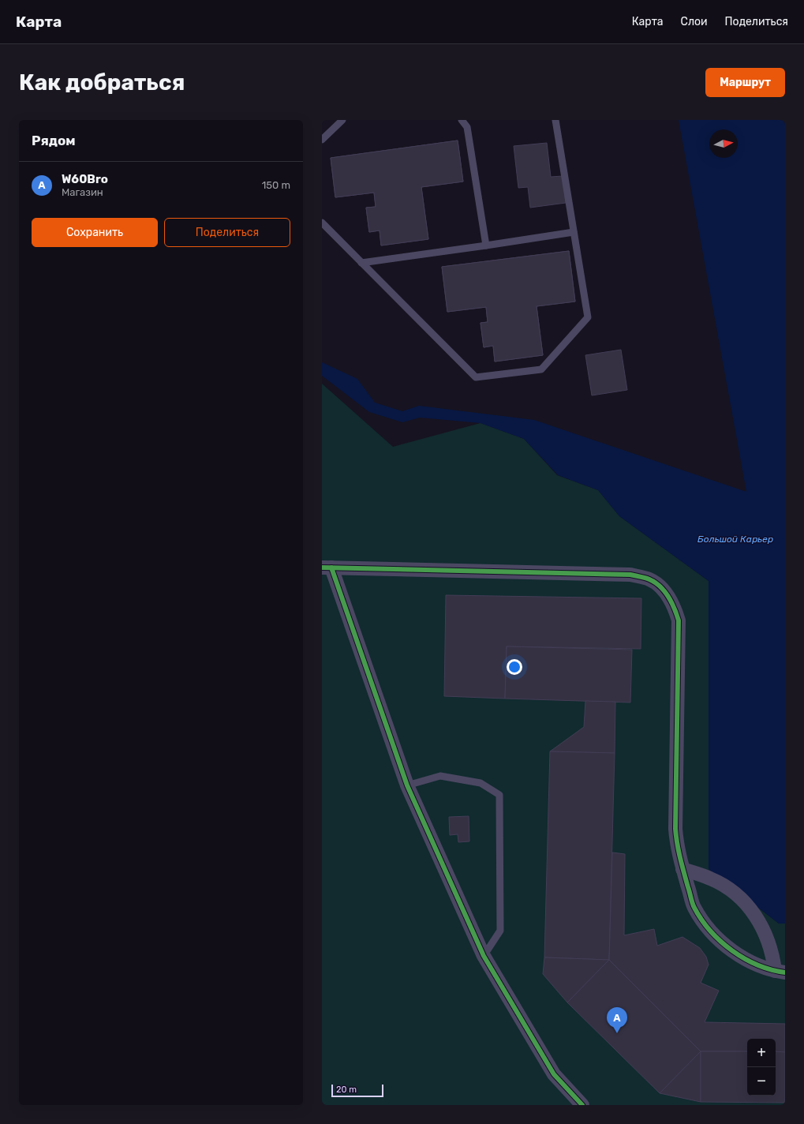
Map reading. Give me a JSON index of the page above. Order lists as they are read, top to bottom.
{
  "water": ["Большой Карьер"],
  "scale_bar": "20 m",
  "north": "right",
  "page": {
    "header": "Карта",
    "nav": ["Карта", "Слои", "Поделиться"],
    "buttons": [
      "Маршрут",
      ["Сохранить", "Поделиться"]
    ],
    "title": "Как добраться",
    "heading": "Рядом",
    "list": [
      {
        "mark": "A",
        "name": "W60Bro",
        "note": "Магазин",
        "value": "150 m"
      }
    ],
    "pins": "A",
    "map_buttons": ["+", "−"],
    "scale": "20 m"
  }
}
